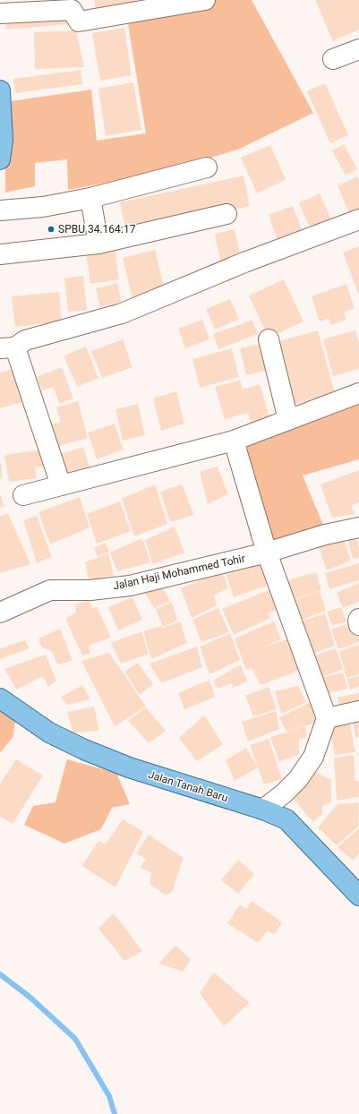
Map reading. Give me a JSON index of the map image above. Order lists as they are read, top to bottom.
{
  "streets": {
    "main road": ["Jalan Tanah Baru"],
    "street": ["Jalan Haji Mohammed Tohir"]
  },
  "places": ["SPBU 34.164.17"]
}
